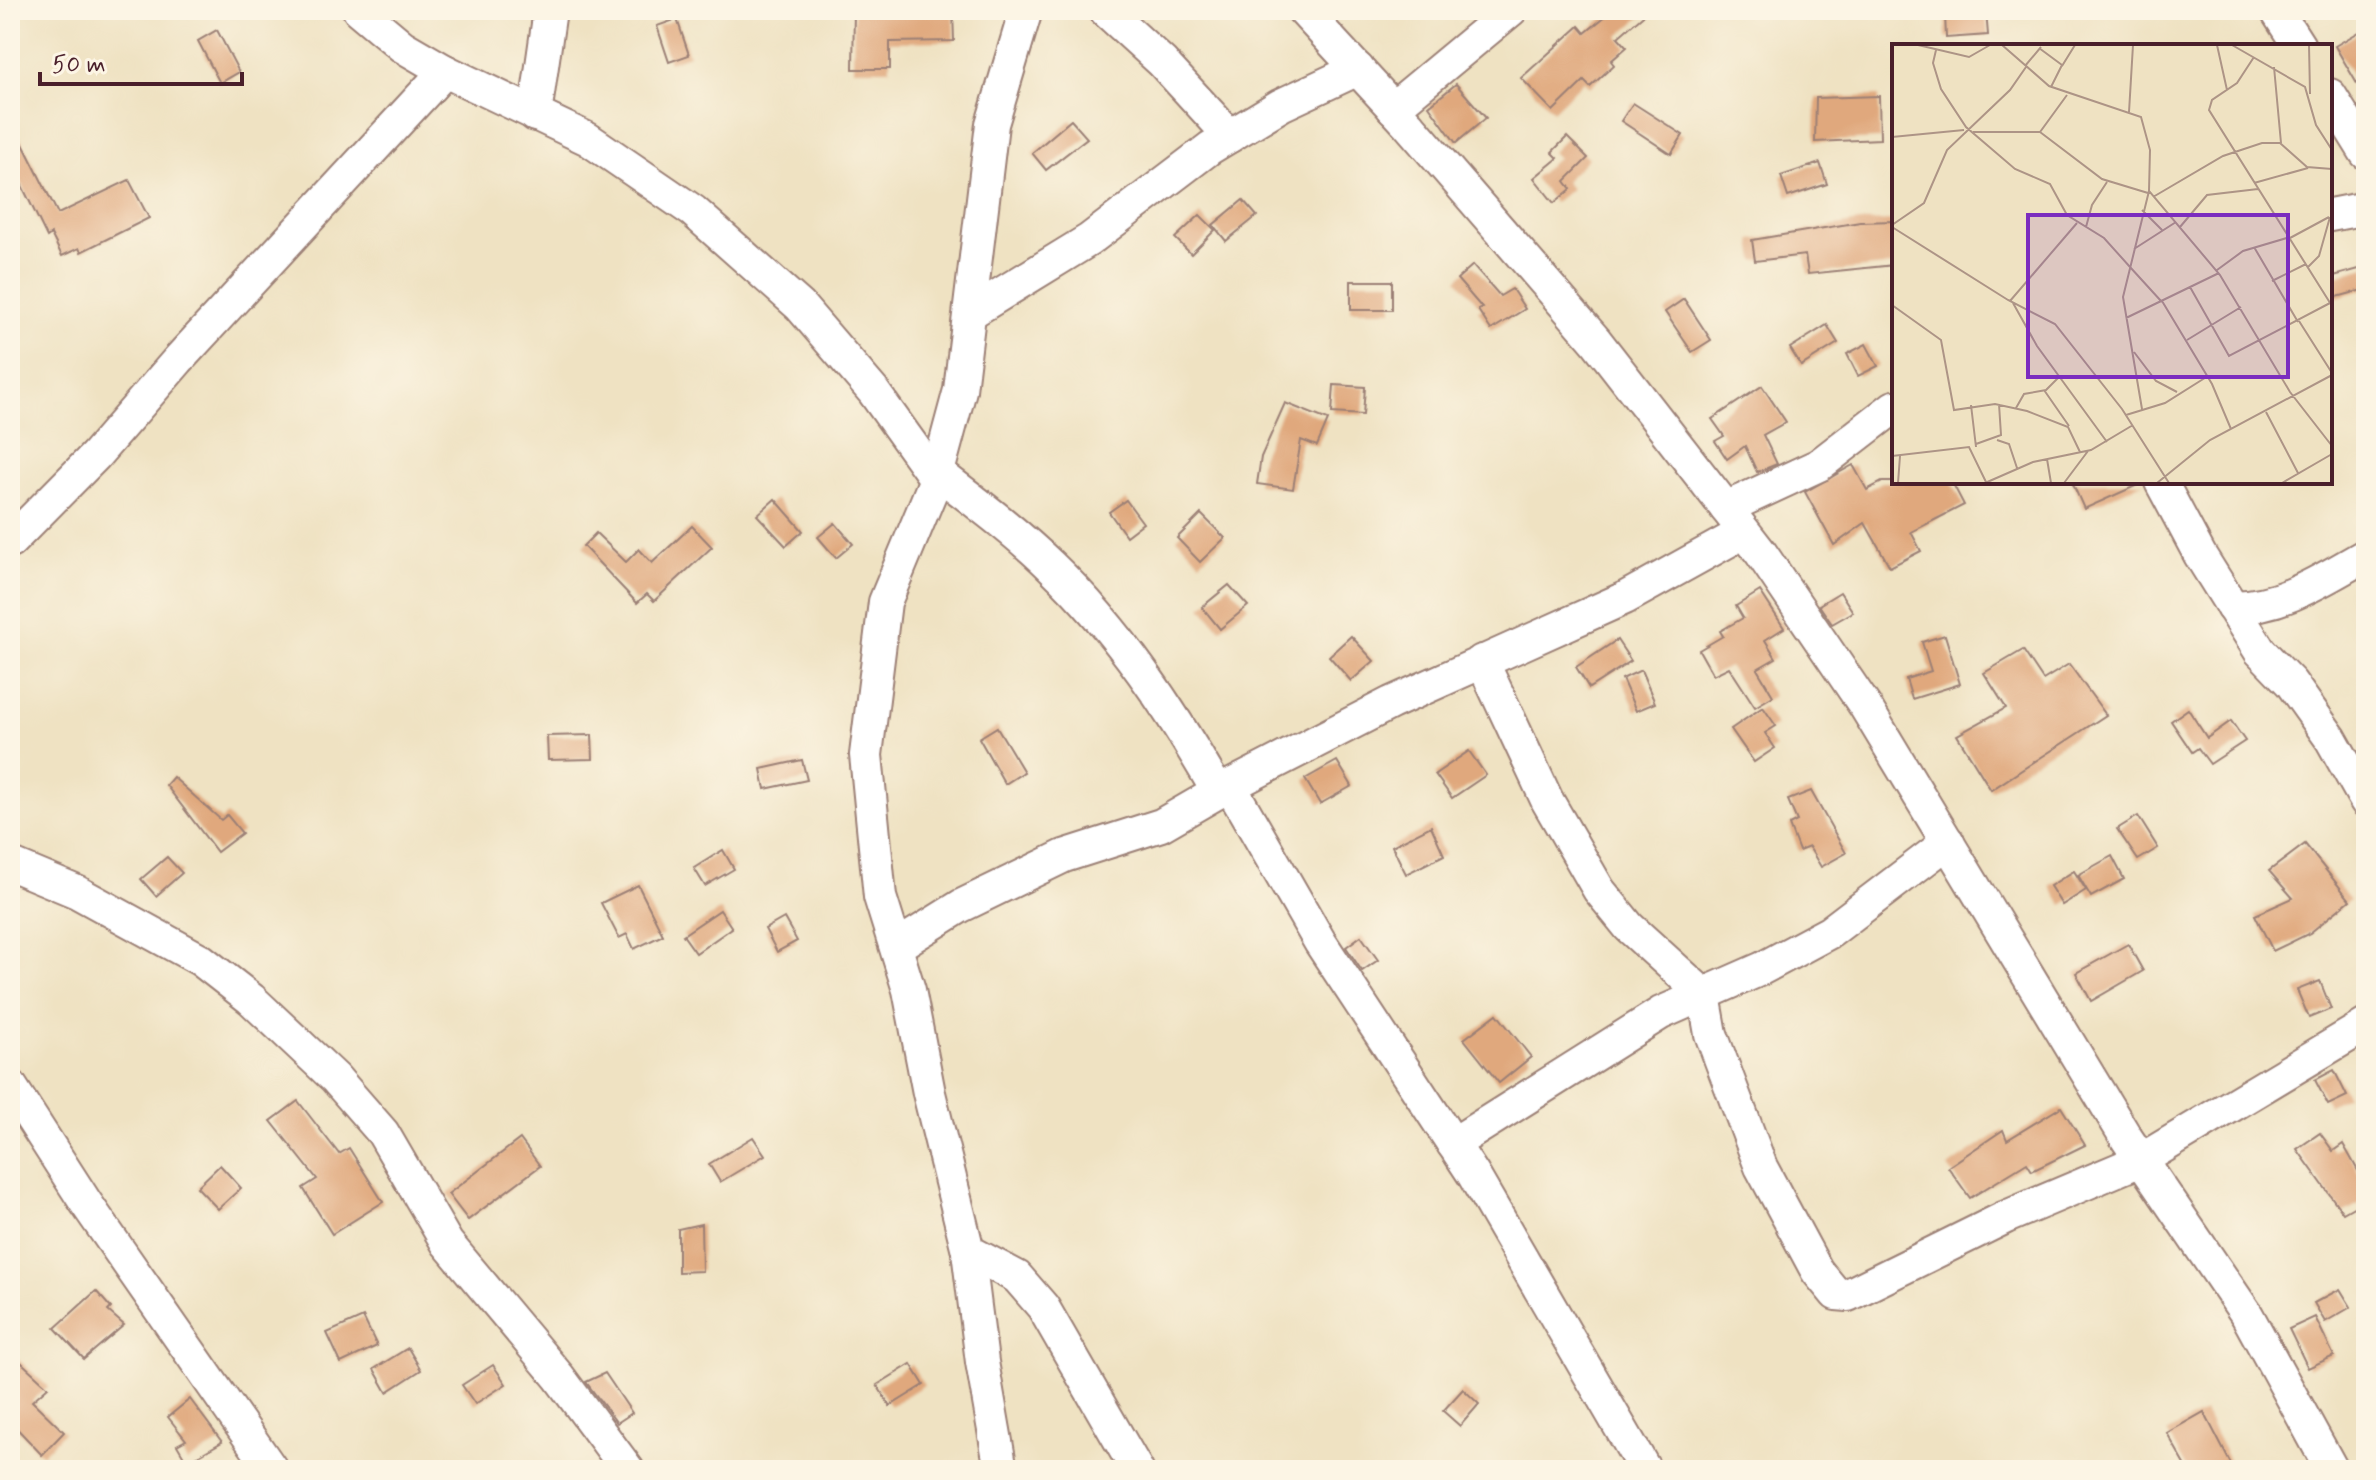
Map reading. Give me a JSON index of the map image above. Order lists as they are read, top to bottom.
{
  "scale_bar": "50 m"
}
